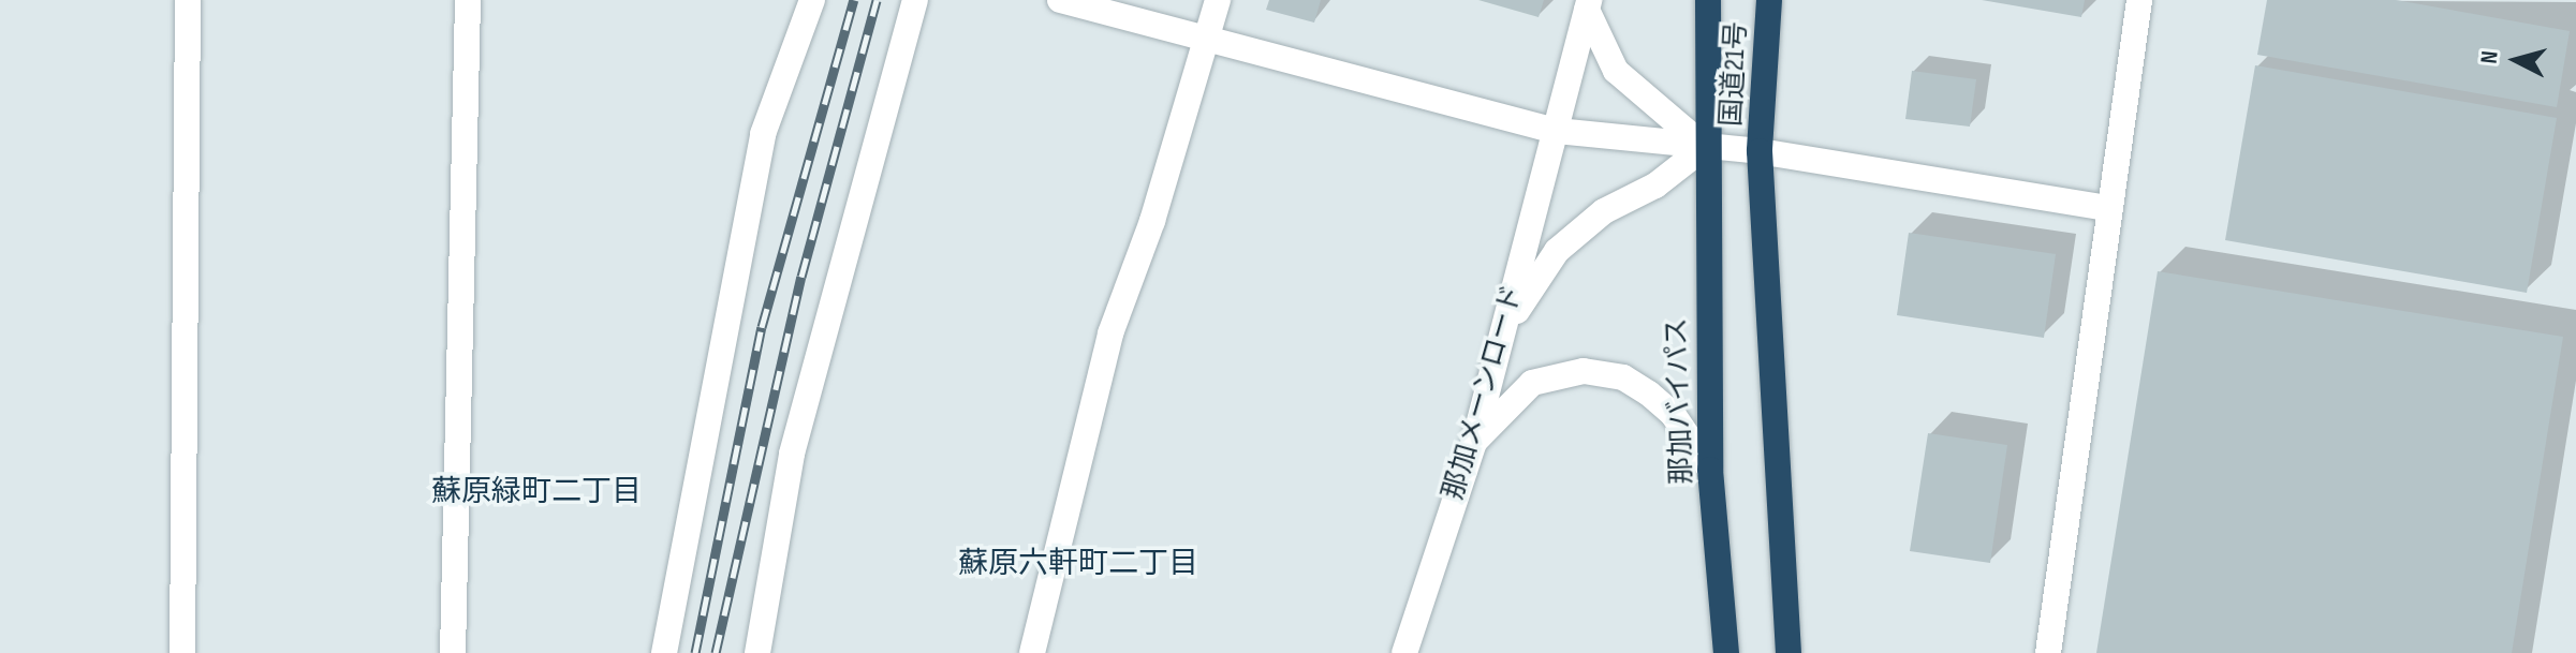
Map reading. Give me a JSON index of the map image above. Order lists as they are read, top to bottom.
{
  "streets": {
    "highway": ["国道21号", "那加バイパス"],
    "street": ["那加メーンロード"]
  },
  "crossings": [
    ["国道21号", "那加バイパス"]
  ],
  "districts": ["蘇原緑町二丁目", "蘇原六軒町二丁目"],
  "north": "left"
}
